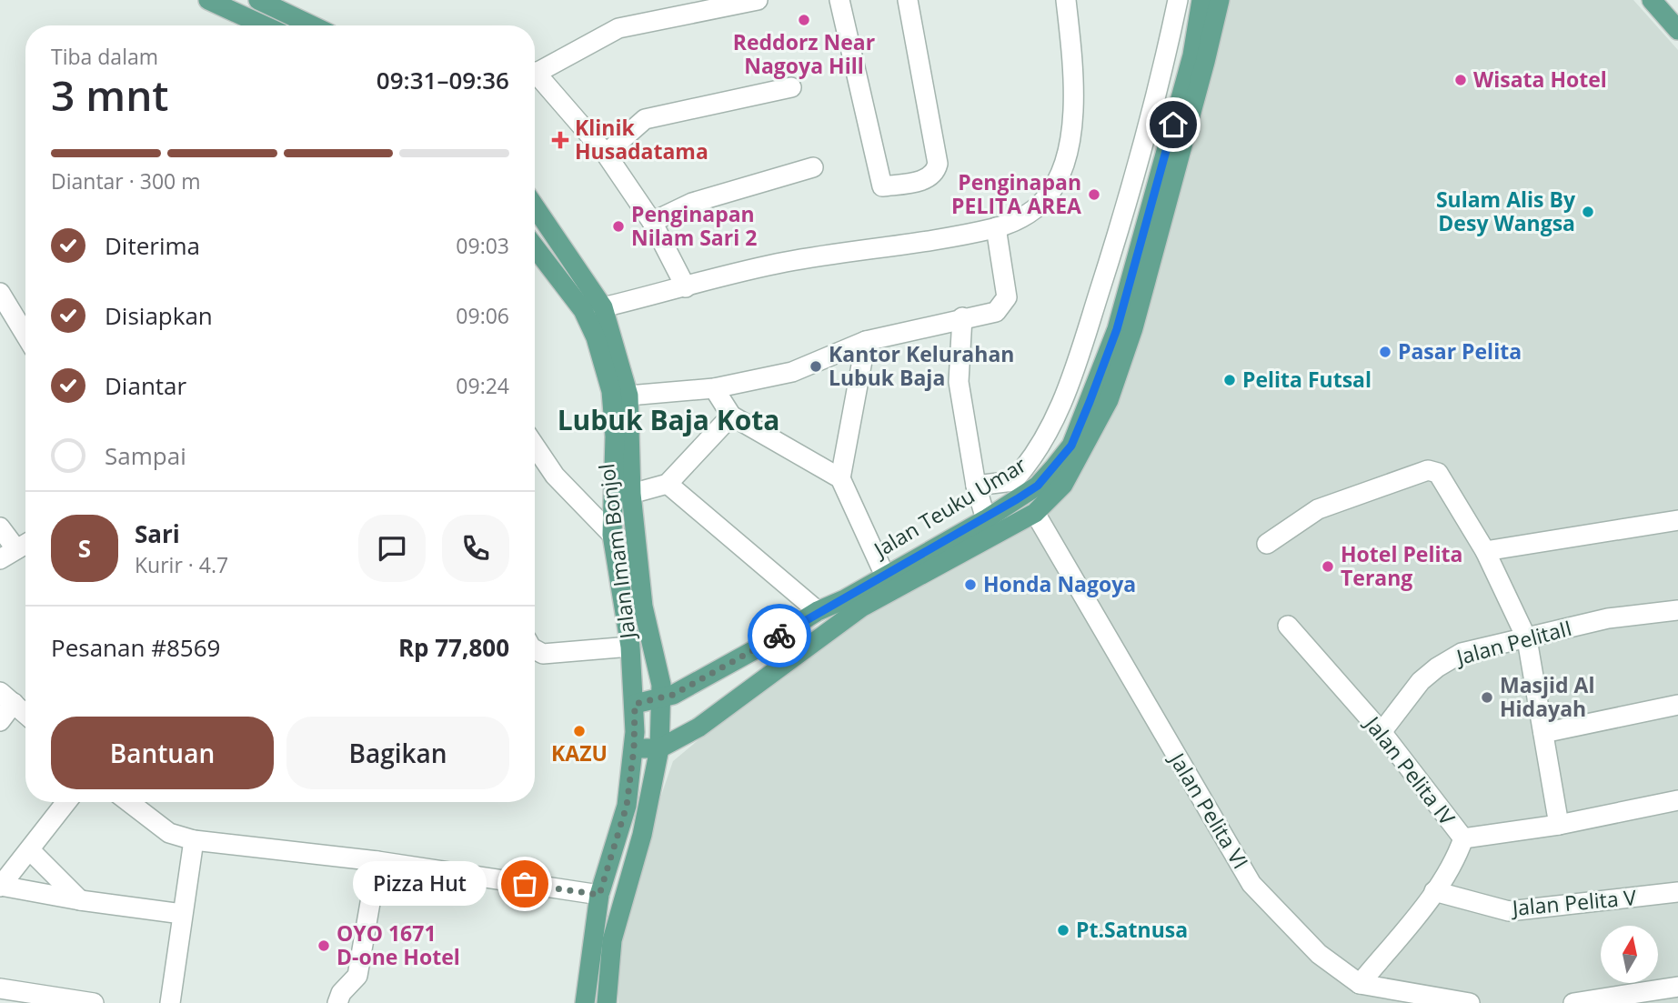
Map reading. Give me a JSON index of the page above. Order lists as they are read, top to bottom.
{
  "streets": {
    "main road": ["Jalan Teuku Umar", "Jalan Imam Bonjol"],
    "street": [
      "Jalan PelitaII",
      "Jalan Pelita IV",
      "Jalan Pelita VI",
      "Jalan Pelita V"
    ]
  },
  "crossings": [
    ["Jalan Teuku Umar", "Jalan Imam Bonjol"],
    ["Jalan Teuku Umar", "Jalan Pelita VI"],
    ["Jalan PelitaII", "Jalan Pelita IV"]
  ],
  "districts": ["Lubuk Baja Kota"],
  "places": {
    "other": [
      "Reddorz Near Nagoya Hill",
      "Wisata Hotel",
      "Penginapan PELITA AREA",
      "Sulam Alis By Desy Wangsa",
      "Penginapan Nilam Sari 2",
      "Pasar Pelita",
      "Kantor Kelurahan Lubuk Baja",
      "Pelita Futsal",
      "Hotel Pelita Terang",
      "Honda Nagoya",
      "Masjid Al Hidayah",
      "KAZU",
      "Pizza Hut",
      "Pt.Satnusa",
      "OYO 1671 D-one Hotel"
    ],
    "health": ["Klinik Husadatama"]
  },
  "north": "top",
  "page": {
    "heading": ["3 mnt", "Tiba dalam", "09:31–09:36"],
    "panel": [
      "Sari",
      "Kurir · 4.7",
      "Pesanan #8569",
      "Rp 77,800"
    ],
    "bar": "Diantar · 300 m",
    "list": [
      ["Diterima", "09:03"],
      ["Disiapkan", "09:06"],
      ["Diantar", "09:24"],
      "Sampai"
    ],
    "round": "S",
    "buttons": ["Bantuan", "Bagikan"],
    "bubble": "Pizza Hut"
  }
}
